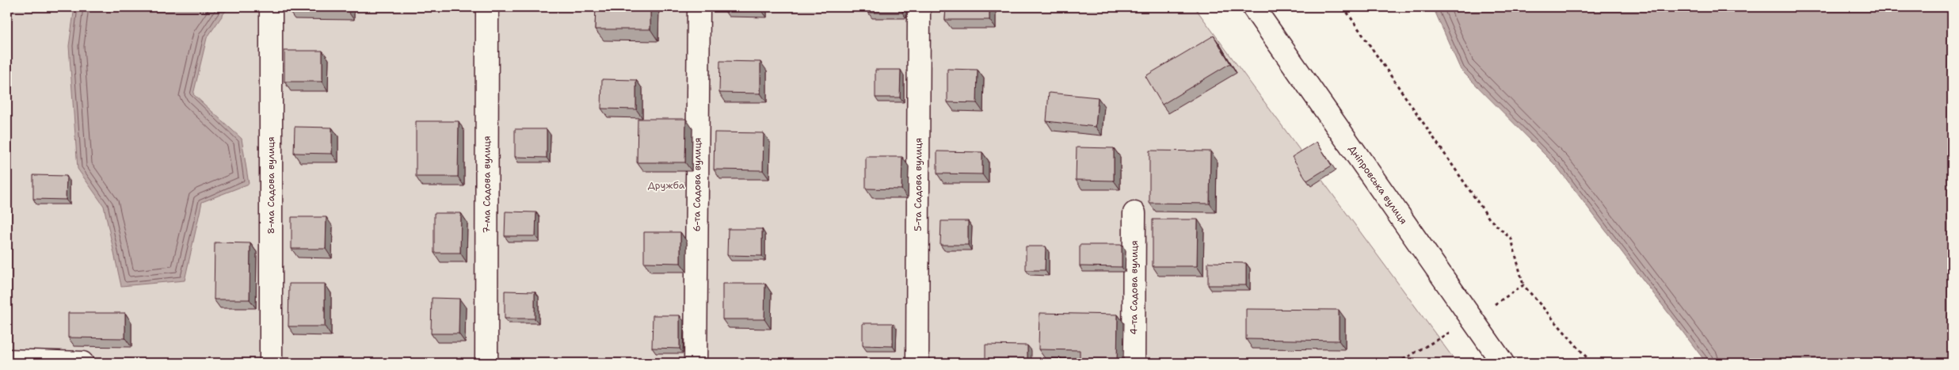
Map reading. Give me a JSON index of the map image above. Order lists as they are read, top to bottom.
{
  "streets": {
    "street": [
      "8-ма Садова вулиця",
      "7-ма Садова вулиця",
      "6-та Садова вулиця",
      "5-та Садова вулиця",
      "Дніпровська вулиця",
      "4-та Садова вулиця"
    ]
  },
  "parks": ["Дружба"]
}
